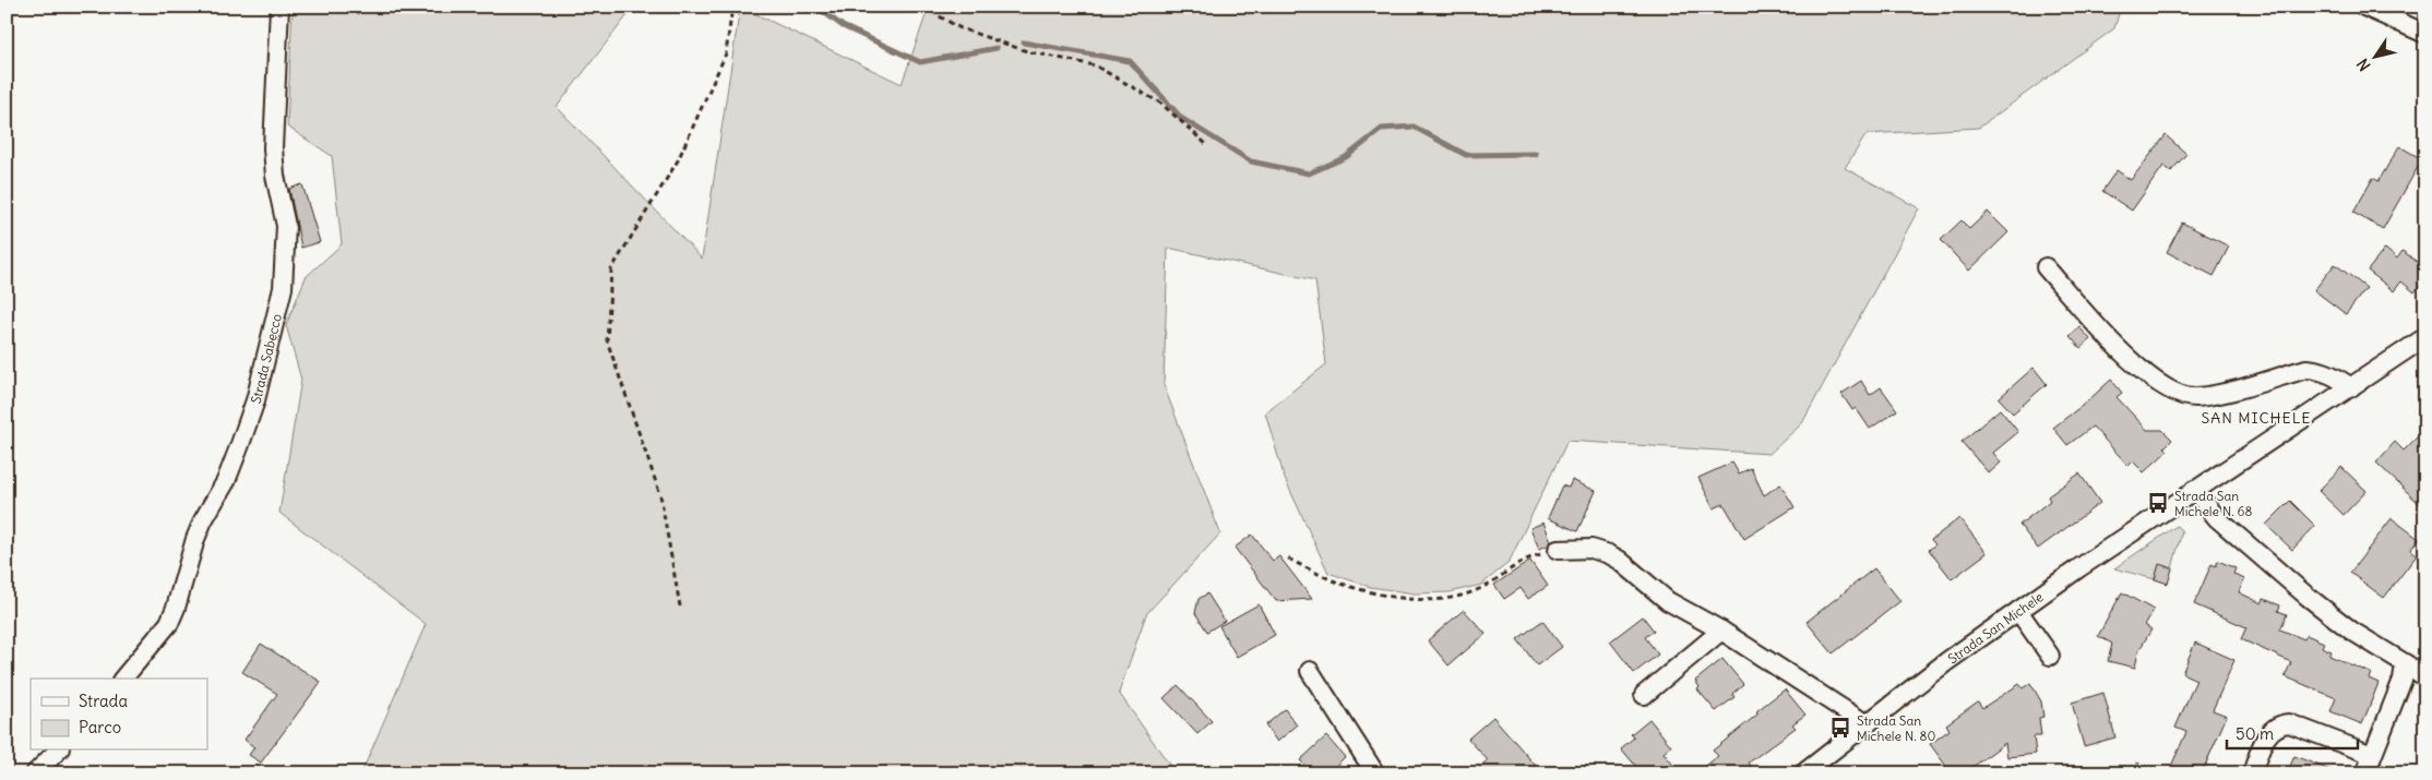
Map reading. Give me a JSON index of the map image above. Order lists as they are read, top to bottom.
{
  "streets": {
    "street": ["Strada Sabecco", "Strada San Michele"]
  },
  "districts": ["SAN MICHELE"],
  "places": {
    "bus stop": ["Strada San Michele N. 68", "Strada San Michele N. 80"]
  },
  "legend": ["Strada", "Parco"],
  "scale_bar": "50 m",
  "north": "bottom left"
}
